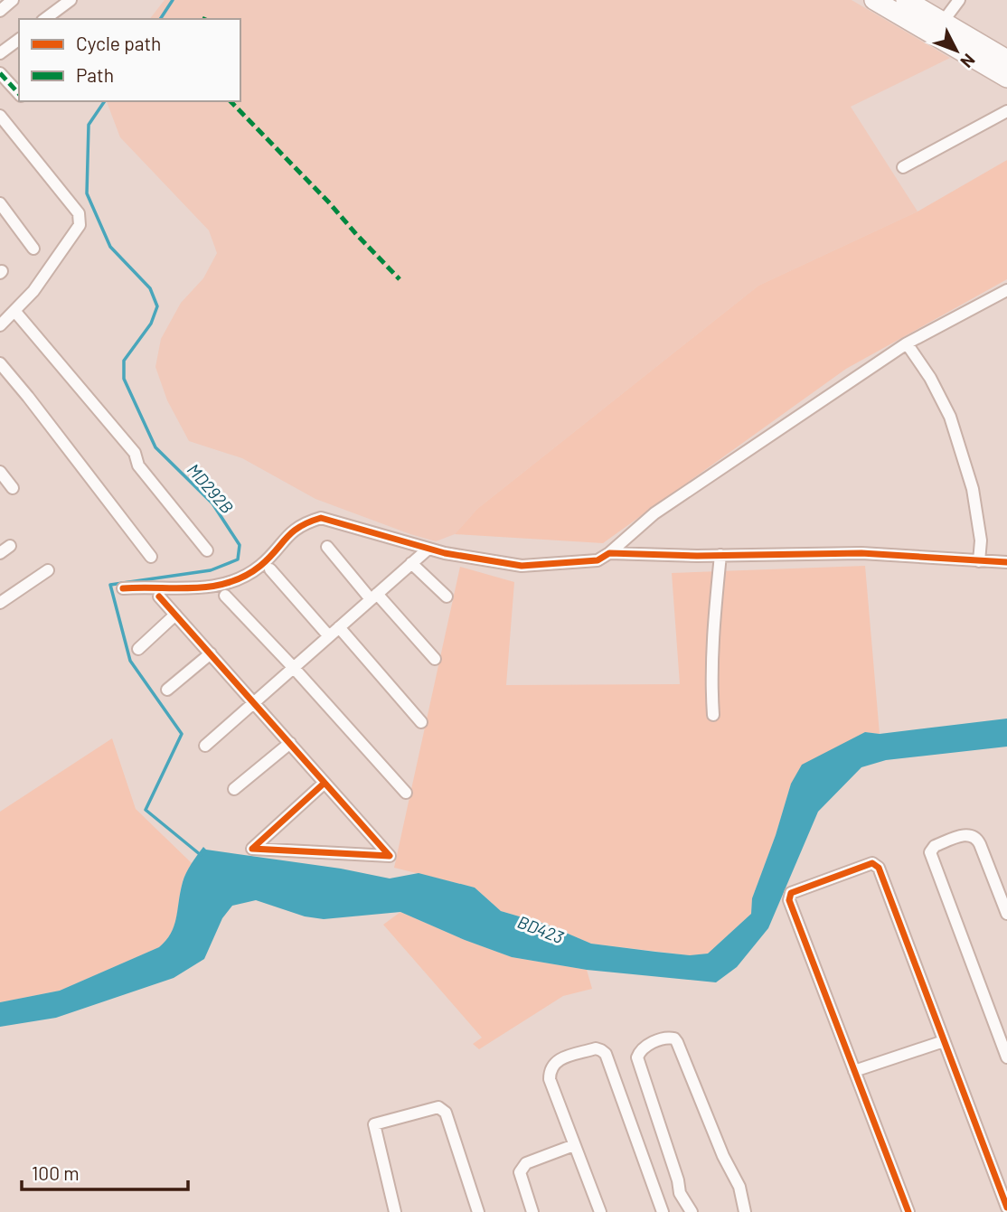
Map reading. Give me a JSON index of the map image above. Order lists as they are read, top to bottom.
{
  "water": ["MD292B", "BD423"],
  "legend": ["Cycle path", "Path"],
  "scale_bar": "100 m",
  "north": "bottom right"
}
